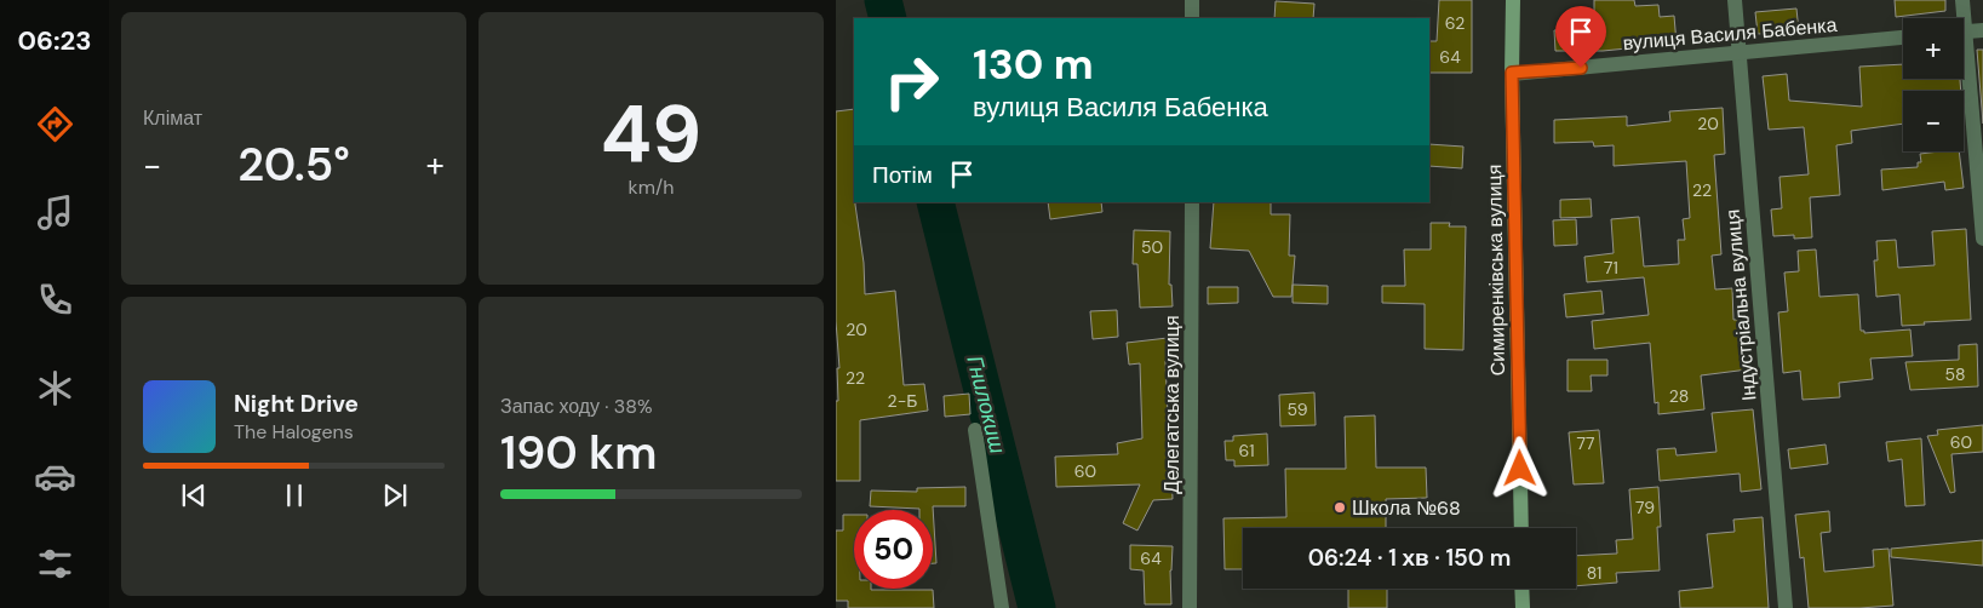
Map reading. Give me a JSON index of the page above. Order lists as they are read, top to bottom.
{
  "streets": {
    "main road": ["Симиренківська вулиця"],
    "street": ["вулиця Василя Бабенка", "Індустріальна вулиця", "Делегатська вулиця"]
  },
  "crossings": [
    ["вулиця Василя Бабенка", "Симиренківська вулиця"],
    ["вулиця Василя Бабенка", "Індустріальна вулиця"]
  ],
  "water": ["Гнилокиш"],
  "places": ["Школа №68"],
  "house_numbers": [
    "62",
    "64",
    "20",
    "22",
    "50",
    "71",
    "20",
    "58",
    "22",
    "28",
    "2-Б",
    "59",
    "60",
    "77",
    "61",
    "60",
    "79",
    "64",
    "81"
  ],
  "page": {
    "tabs": "06:23",
    "tile": [
      "Клімат",
      ["49", "km/h"],
      ["Запас ходу · 38%", "190 km"]
    ],
    "map_buttons": ["+", "−"],
    "turn": ["130 m", "вулиця Василя Бабенка"],
    "heat": ["−", "20.5°", "+"],
    "then": "Потім",
    "song": ["Night Drive", "The Halogens"],
    "limit": "50",
    "trip": "06:24 · 1 хв · 150 m"
  }
}
